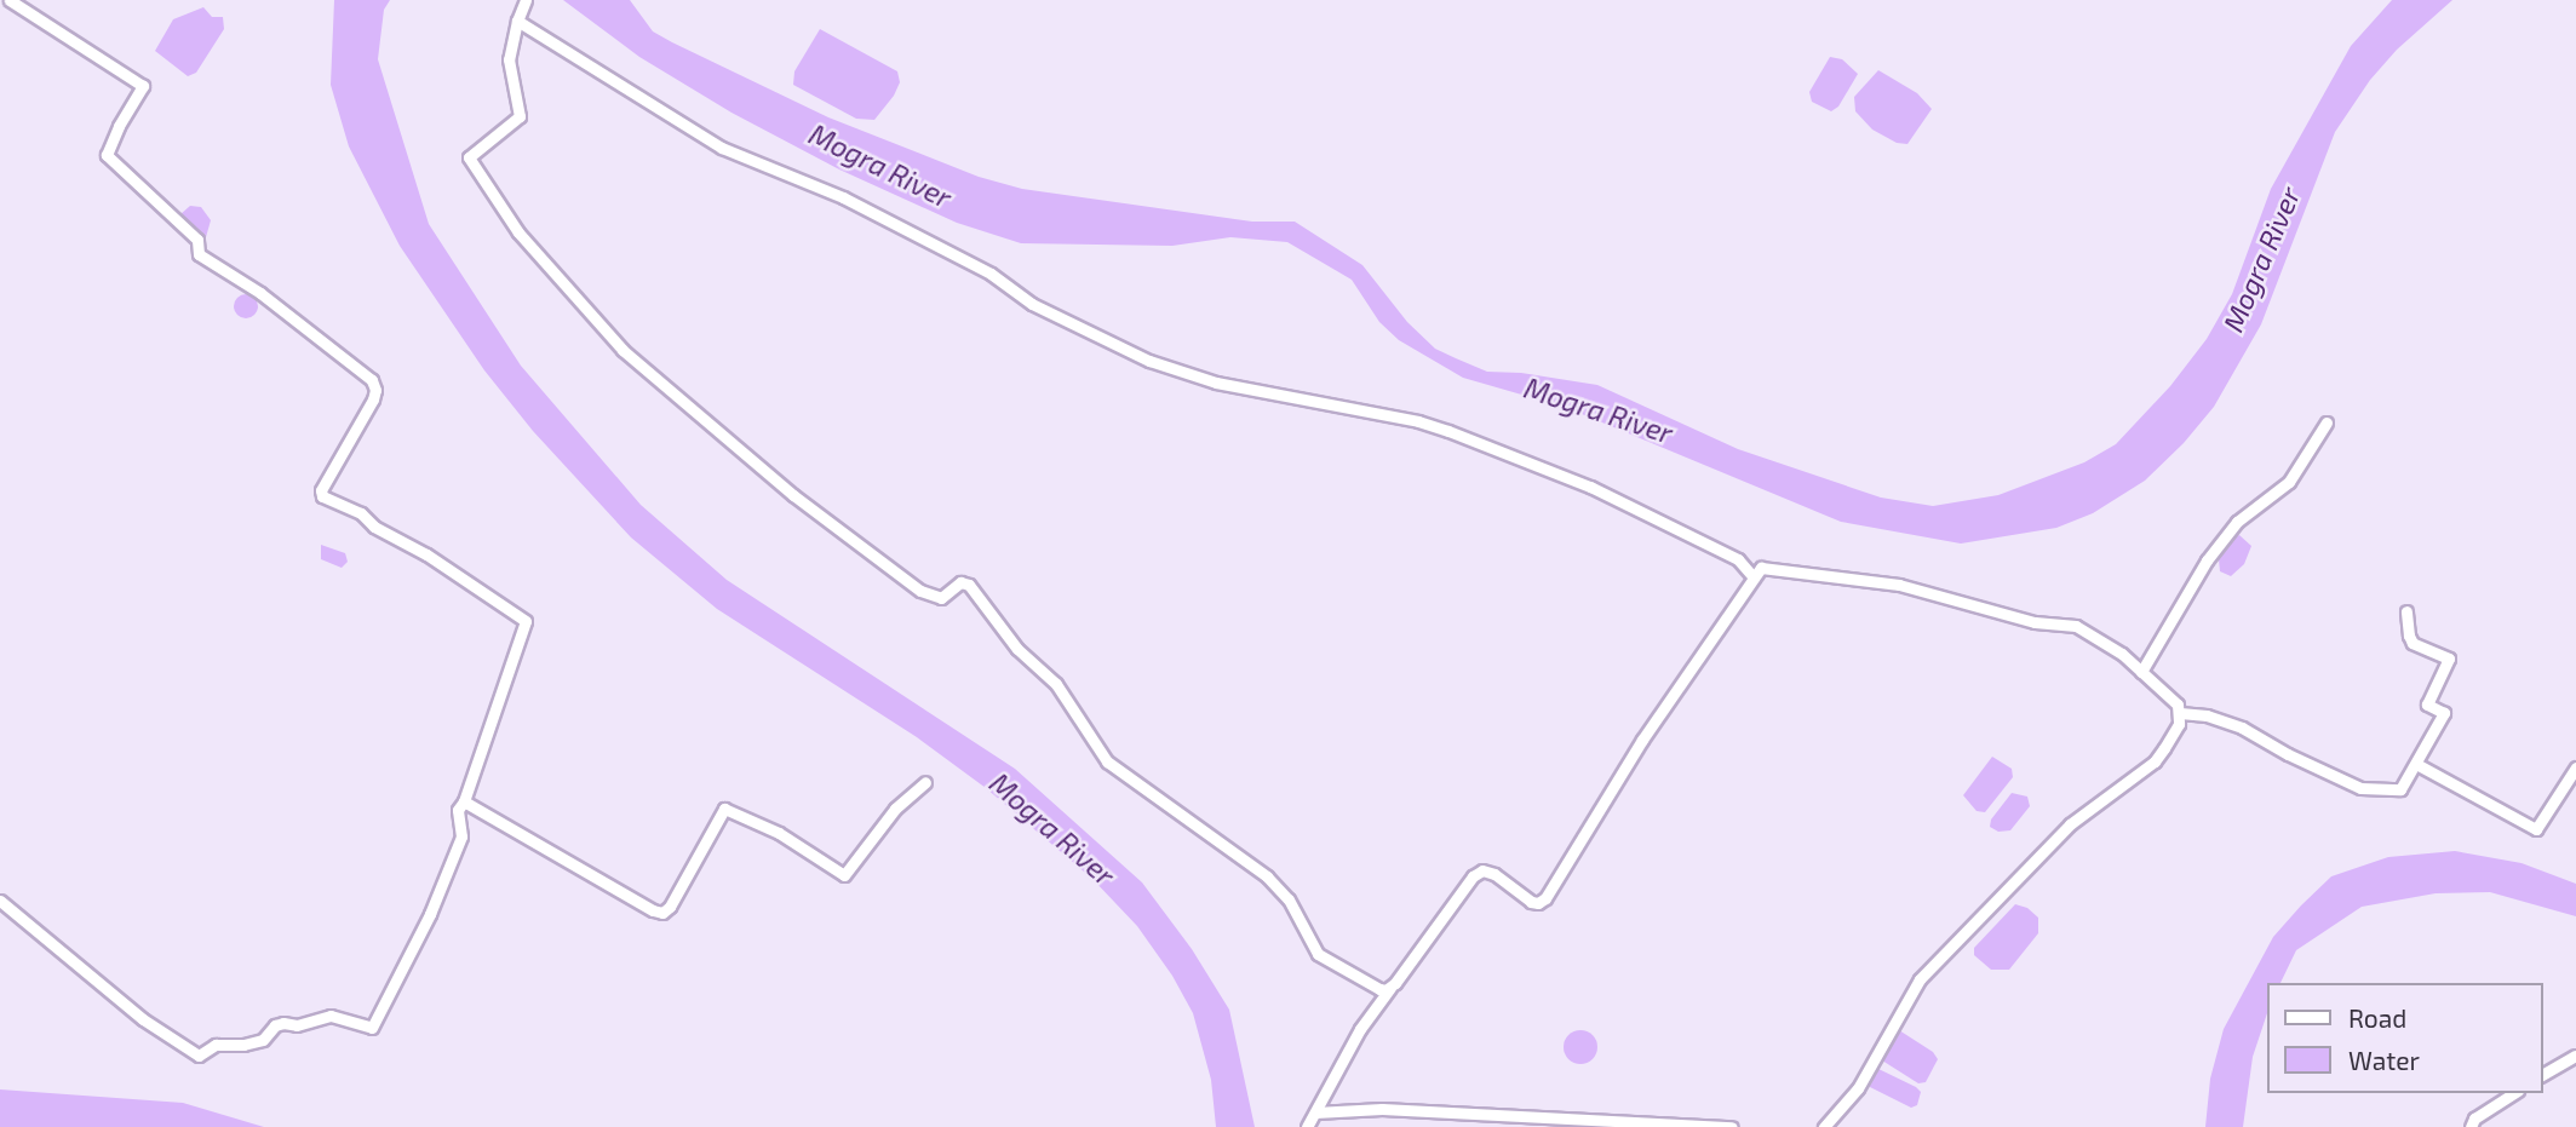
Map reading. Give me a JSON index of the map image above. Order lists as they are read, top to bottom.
{
  "water": ["Mogra River"],
  "legend": ["Road", "Water"]
}
